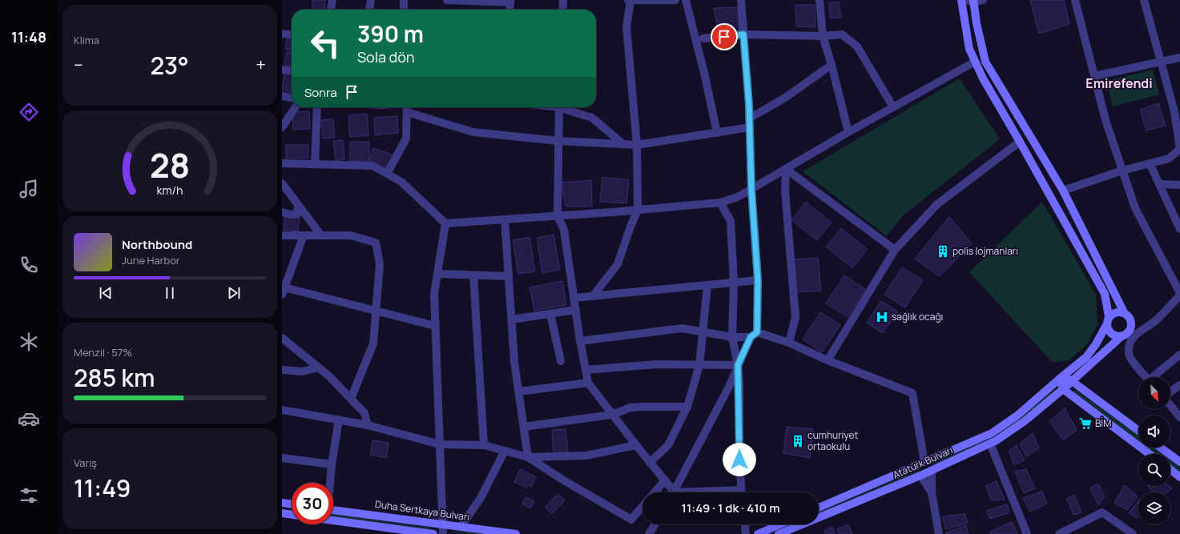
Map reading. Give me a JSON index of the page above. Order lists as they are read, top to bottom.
{
  "streets": {
    "main road": ["Atatürk Bulvarı", "Duha Sertkaya Bulvarı"]
  },
  "districts": ["Emirefendi"],
  "places": {
    "building": ["polis lojmanları", "cumhuriyet ortaokulu"],
    "hospital": ["sağlık ocağı"],
    "supermarket": ["BİM"]
  },
  "north": "bottom right",
  "page": {
    "tabs": "11:48",
    "tile": [
      "Klima",
      ["Menzil · 57%", "285 km"],
      ["Varış", "11:49"]
    ],
    "turn": ["390 m", "Sola dön"],
    "heat": ["−", "23°", "+"],
    "then": "Sonra",
    "song": ["Northbound", "June Harbor"],
    "limit": "30",
    "trip": "11:49 · 1 dk · 410 m",
    "gauge": ["28", "km/h"]
  }
}
